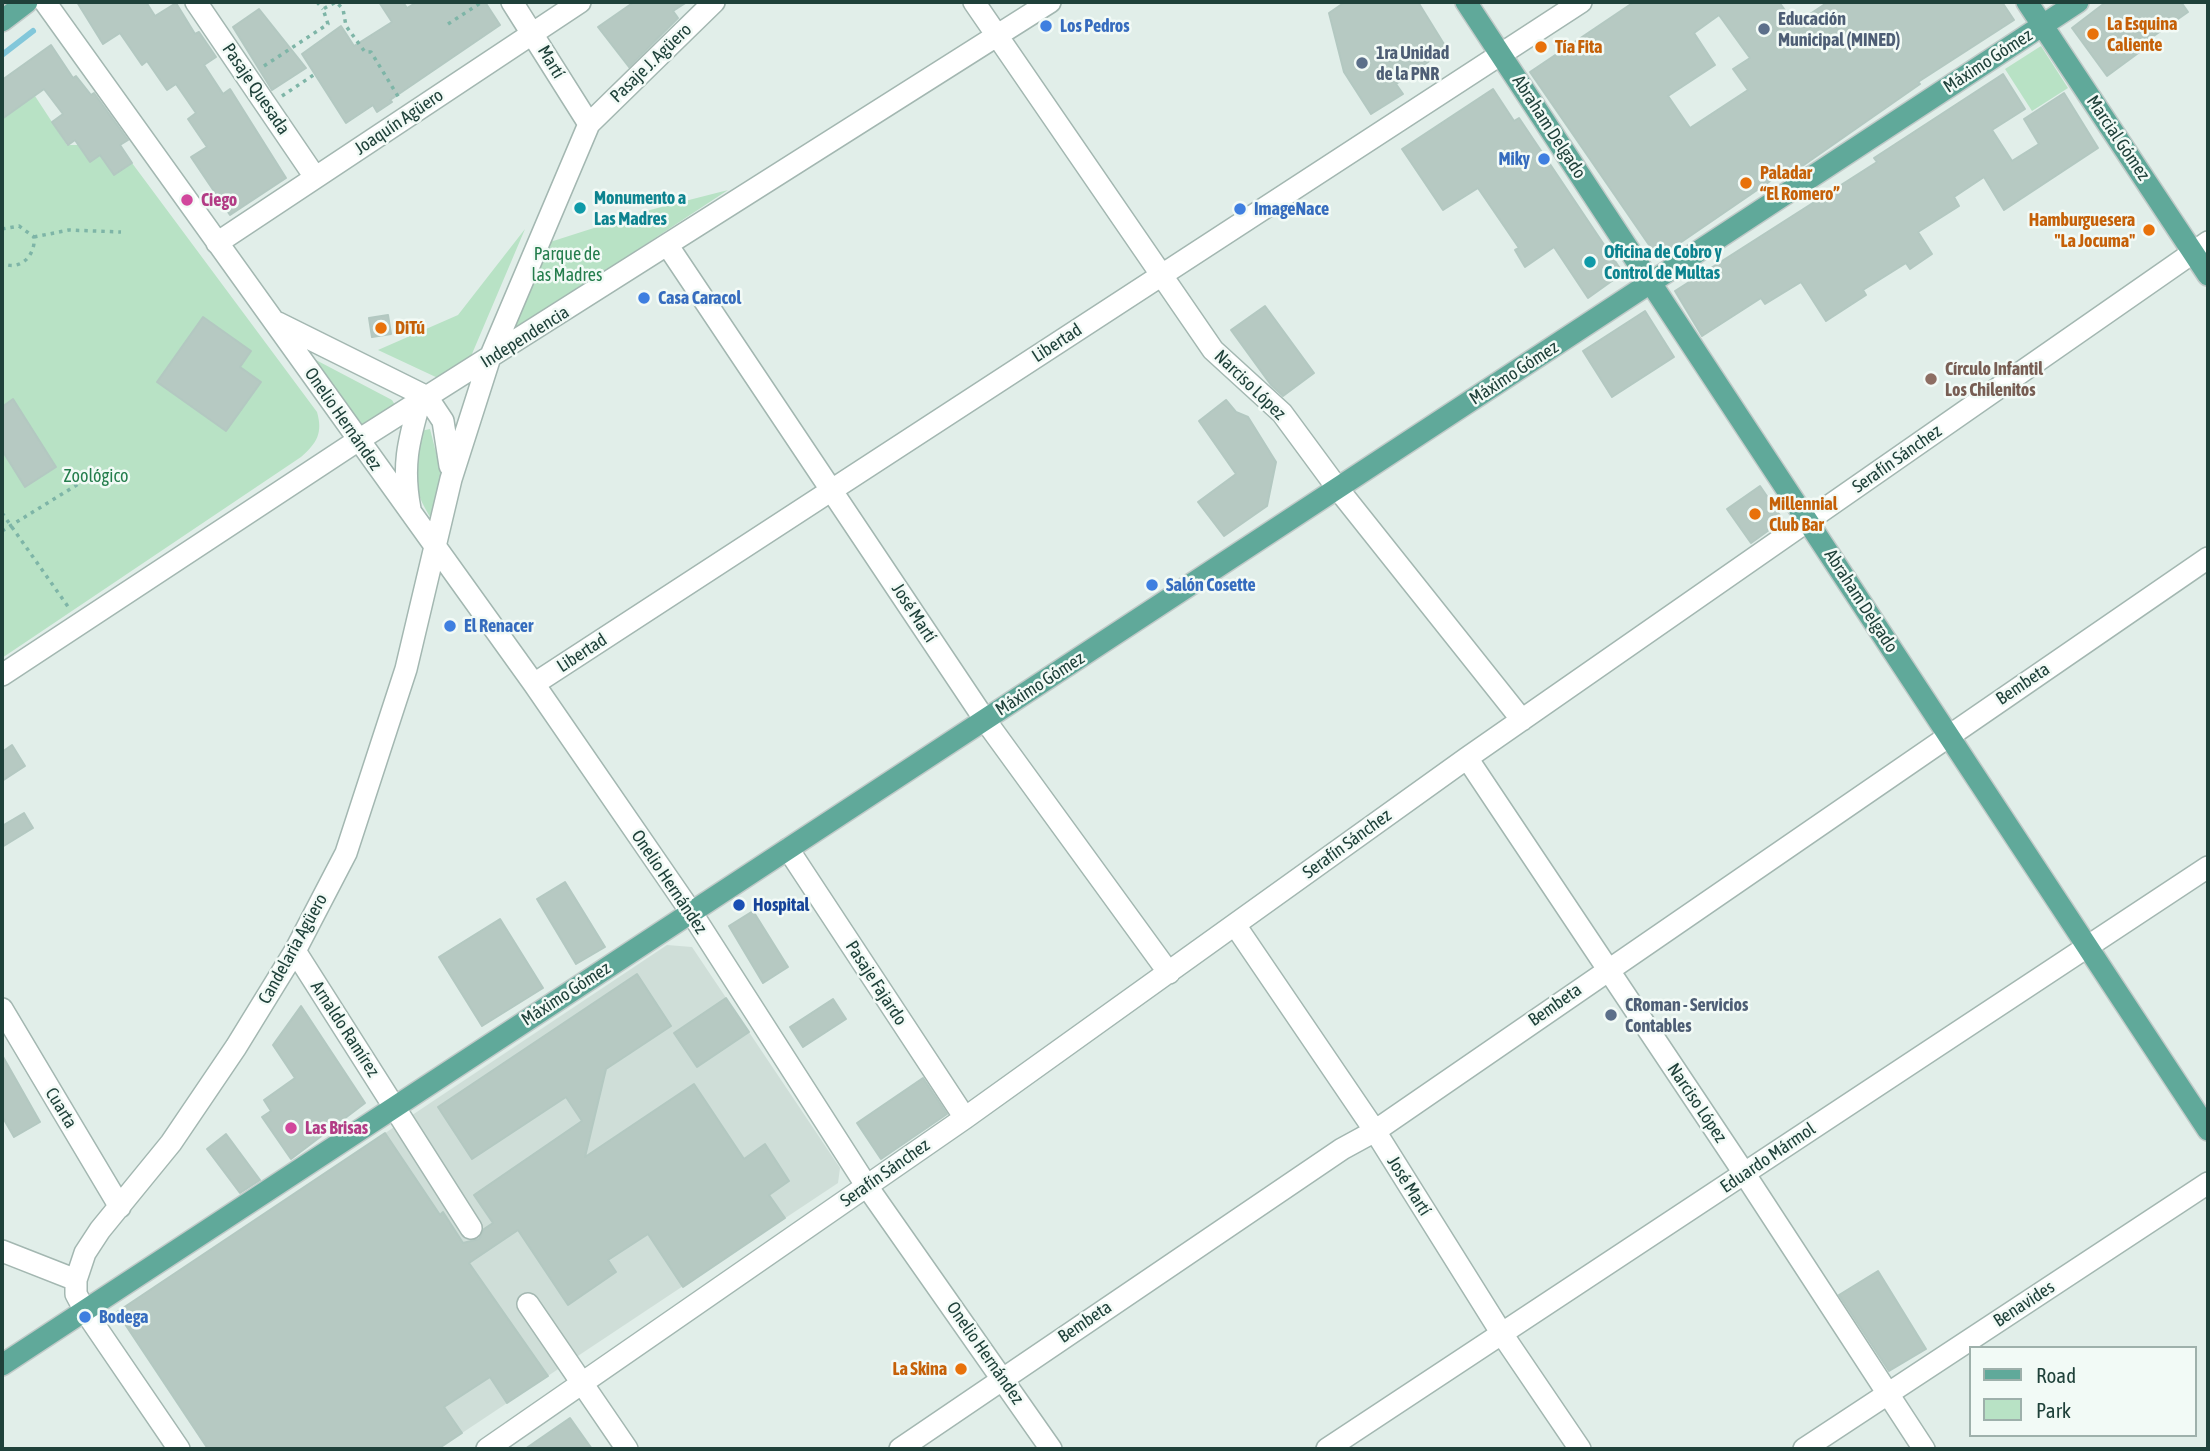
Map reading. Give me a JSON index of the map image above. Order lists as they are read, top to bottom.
{
  "streets": {
    "main road": ["Máximo Gómez", "Abraham Delgado", "Marcial Gómez"],
    "street": [
      "Martí",
      "Pasaje J. Agüero",
      "Pasaje Quesada",
      "Joaquín Agüero",
      "Independencia",
      "Libertad",
      "Narciso López",
      "Onelio Hernández",
      "Serafín Sánchez",
      "José Martí",
      "Bembeta",
      "Candelaria Agüero",
      "Pasaje Fajardo",
      "Arnaldo Ramírez",
      "Cuarta",
      "Eduardo Mármol",
      "Benavides"
    ]
  },
  "crossings": [
    ["Máximo Gómez", "Abraham Delgado"],
    ["Máximo Gómez", "Marcial Gómez"],
    ["Máximo Gómez", "Narciso López"],
    ["Máximo Gómez", "Onelio Hernández"],
    ["Máximo Gómez", "José Martí"],
    ["Máximo Gómez", "Pasaje Fajardo"],
    ["Máximo Gómez", "Arnaldo Ramírez"],
    ["Martí", "Pasaje J. Agüero"],
    ["Martí", "Joaquín Agüero"],
    ["Pasaje Quesada", "Joaquín Agüero"],
    ["Joaquín Agüero", "Onelio Hernández"],
    ["Abraham Delgado", "Libertad"],
    ["Abraham Delgado", "Serafín Sánchez"],
    ["Abraham Delgado", "Bembeta"],
    ["Abraham Delgado", "Eduardo Mármol"],
    ["Marcial Gómez", "Serafín Sánchez"],
    ["Independencia", "Narciso López"],
    ["Independencia", "Onelio Hernández"],
    ["Independencia", "José Martí"],
    ["Independencia", "Candelaria Agüero"],
    ["Libertad", "Narciso López"],
    ["Libertad", "Onelio Hernández"],
    ["Libertad", "José Martí"],
    ["Narciso López", "Serafín Sánchez"],
    ["Narciso López", "Bembeta"],
    ["Narciso López", "Eduardo Mármol"],
    ["Narciso López", "Benavides"],
    ["Onelio Hernández", "Serafín Sánchez"],
    ["Onelio Hernández", "Bembeta"],
    ["Onelio Hernández", "Candelaria Agüero"],
    ["Serafín Sánchez", "José Martí"],
    ["Serafín Sánchez", "Pasaje Fajardo"],
    ["José Martí", "Bembeta"],
    ["José Martí", "Eduardo Mármol"],
    ["Candelaria Agüero", "Arnaldo Ramírez"],
    ["Candelaria Agüero", "Cuarta"]
  ],
  "parks": ["Parque de las Madres", "Zoológico"],
  "places": [
    "Los Pedros",
    "Educación Municipal (MINED)",
    "La Esquina Caliente",
    "Tía Fita",
    "1ra Unidad de la PNR",
    "Miky",
    "Paladar “El Romero”",
    "Ciego",
    "Monumento a Las Madres",
    "ImageNace",
    "Hamburguesera \"La Jocuma\"",
    "Oficina de Cobro y Control de Multas",
    "Casa Caracol",
    "DiTú",
    "Círculo Infantil Los Chilenitos",
    "Millennial Club Bar",
    "Salón Cosette",
    "El Renacer",
    "Hospital",
    "CRoman - Servicios Contables",
    "Las Brisas",
    "Bodega",
    "La Skina"
  ],
  "legend": ["Road", "Park"]
}
